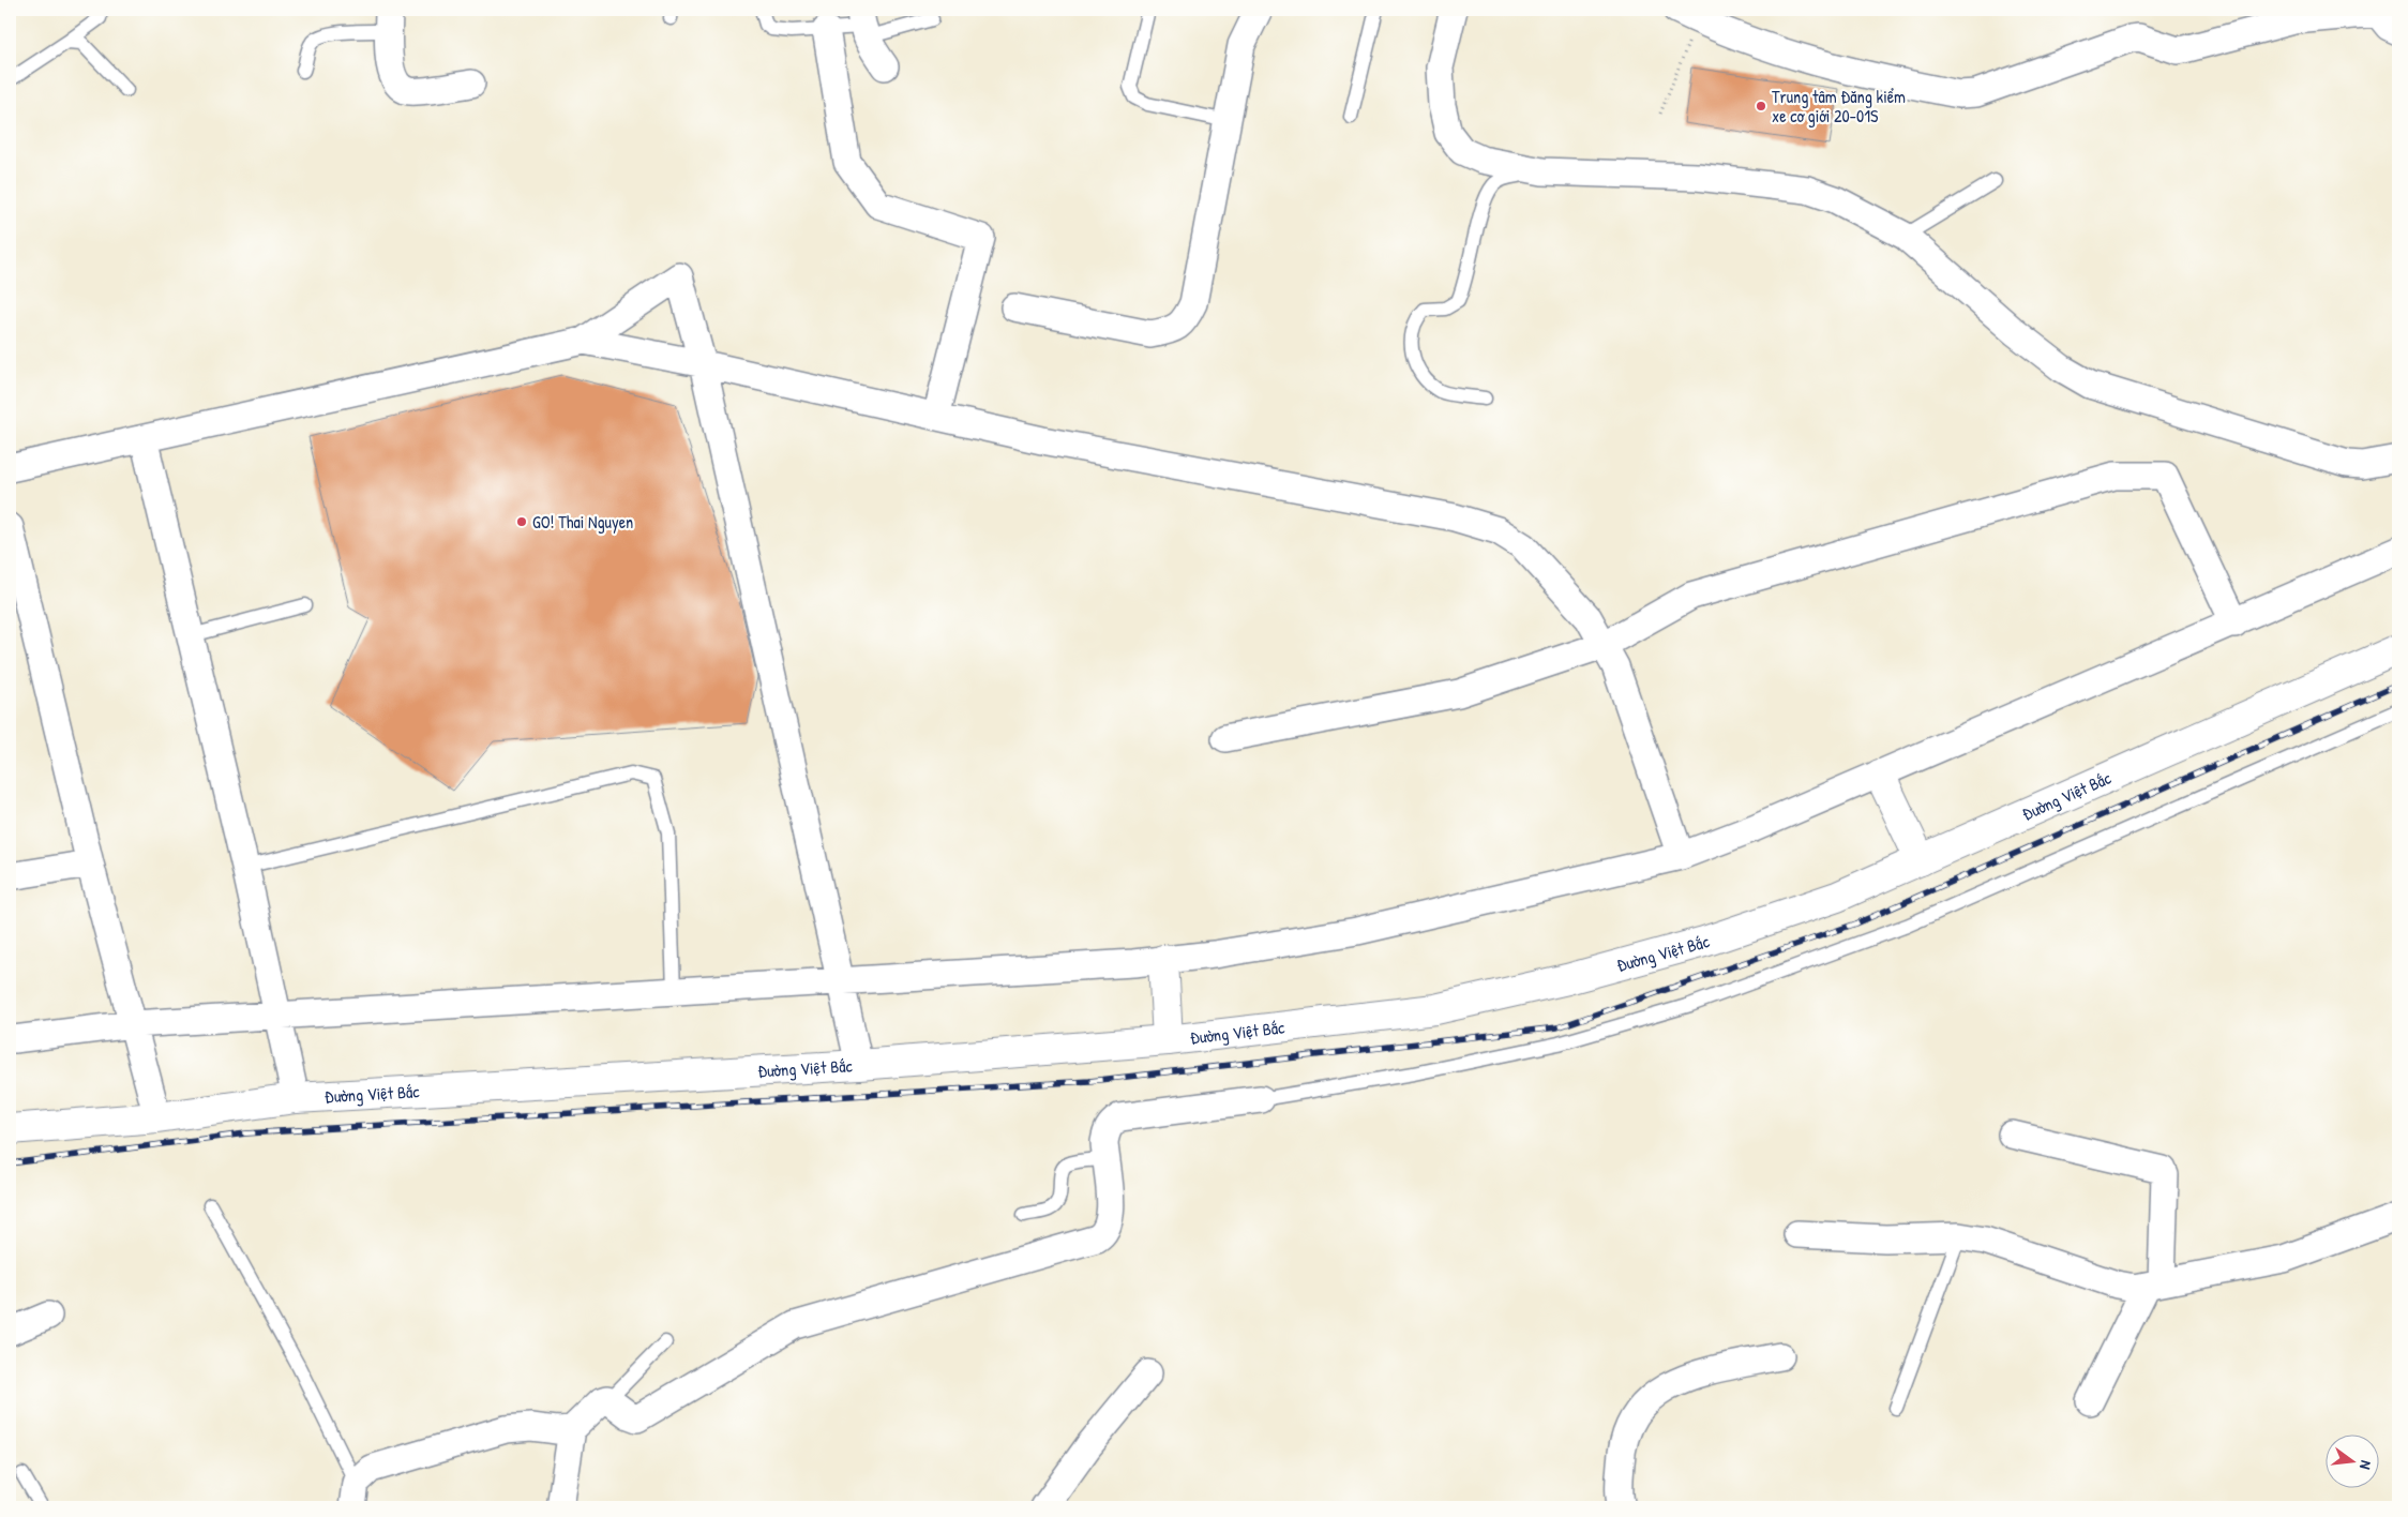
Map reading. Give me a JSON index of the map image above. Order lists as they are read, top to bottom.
{
  "streets": {
    "main road": ["Đường Việt Bắc"]
  },
  "places": ["Trung tâm Đăng kiểm xe cơ giới 20-01S", "GO! Thai Nguyen"],
  "north": "right"
}
